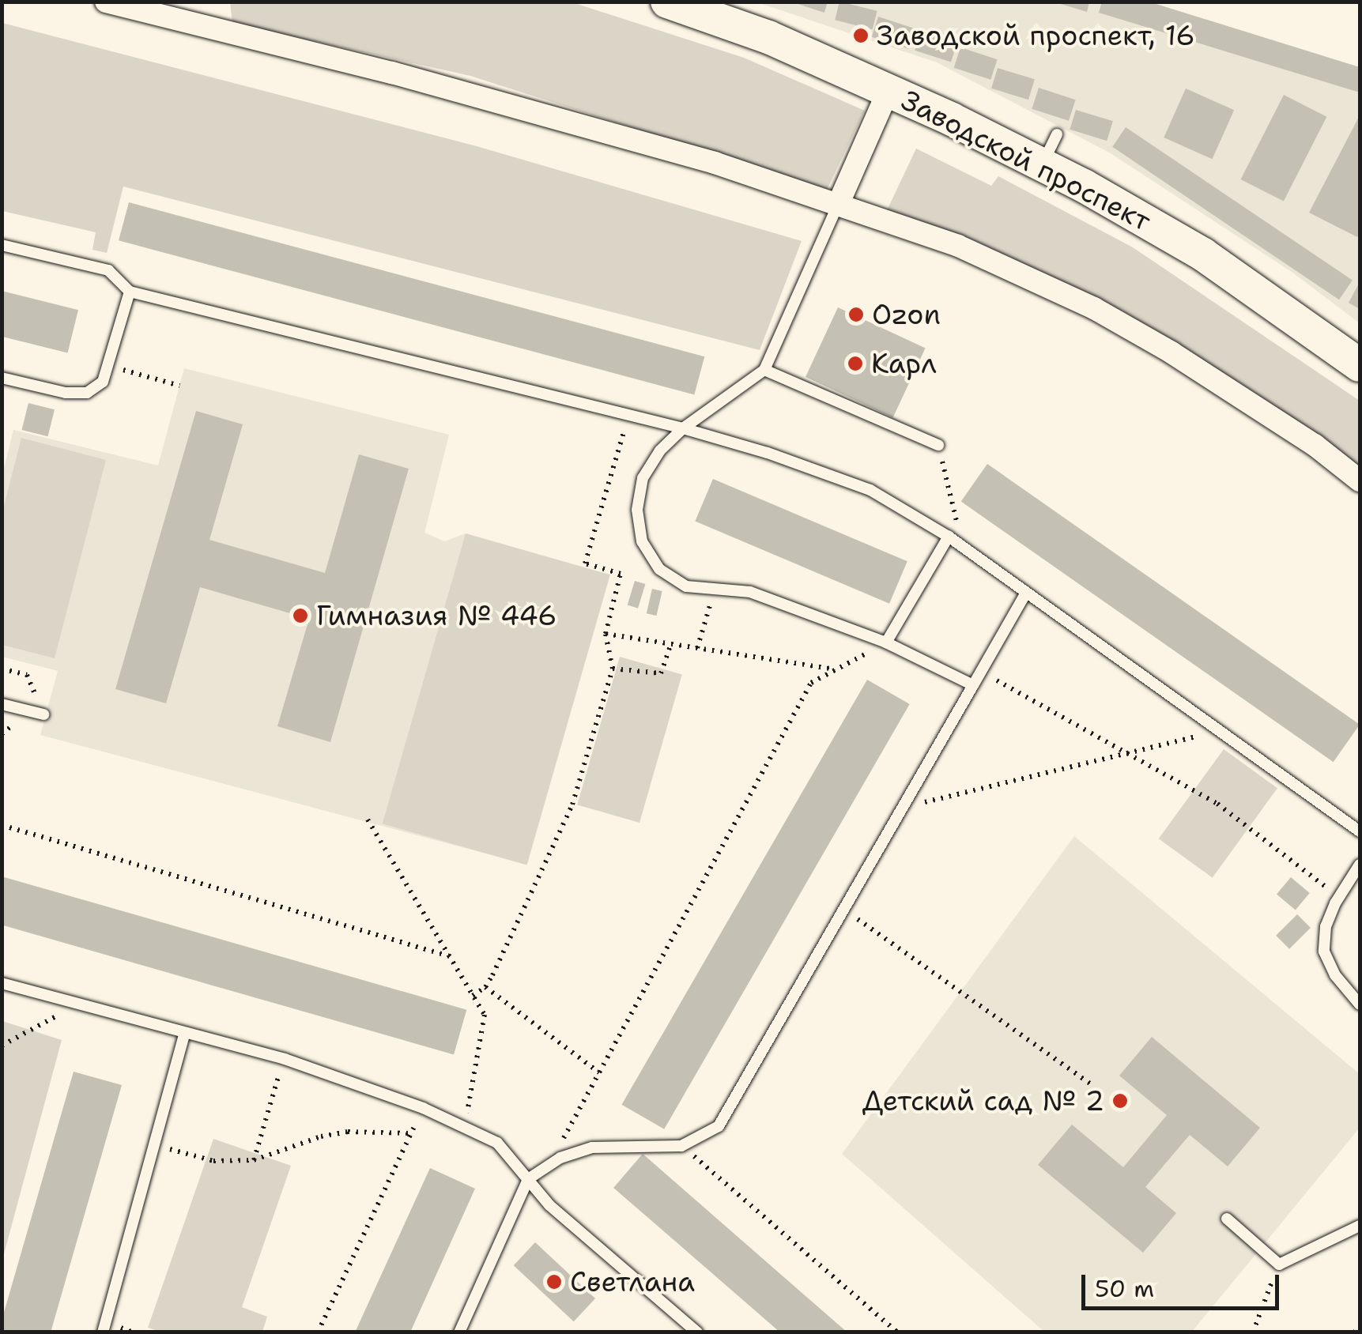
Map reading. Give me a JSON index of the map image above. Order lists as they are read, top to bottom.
{
  "streets": {
    "main road": ["Заводской проспект"]
  },
  "places": [
    "Заводской проспект, 16",
    "Ozon",
    "Карл",
    "Гимназия № 446",
    "Детский сад № 2",
    "Светлана"
  ],
  "scale_bar": "50 m"
}
